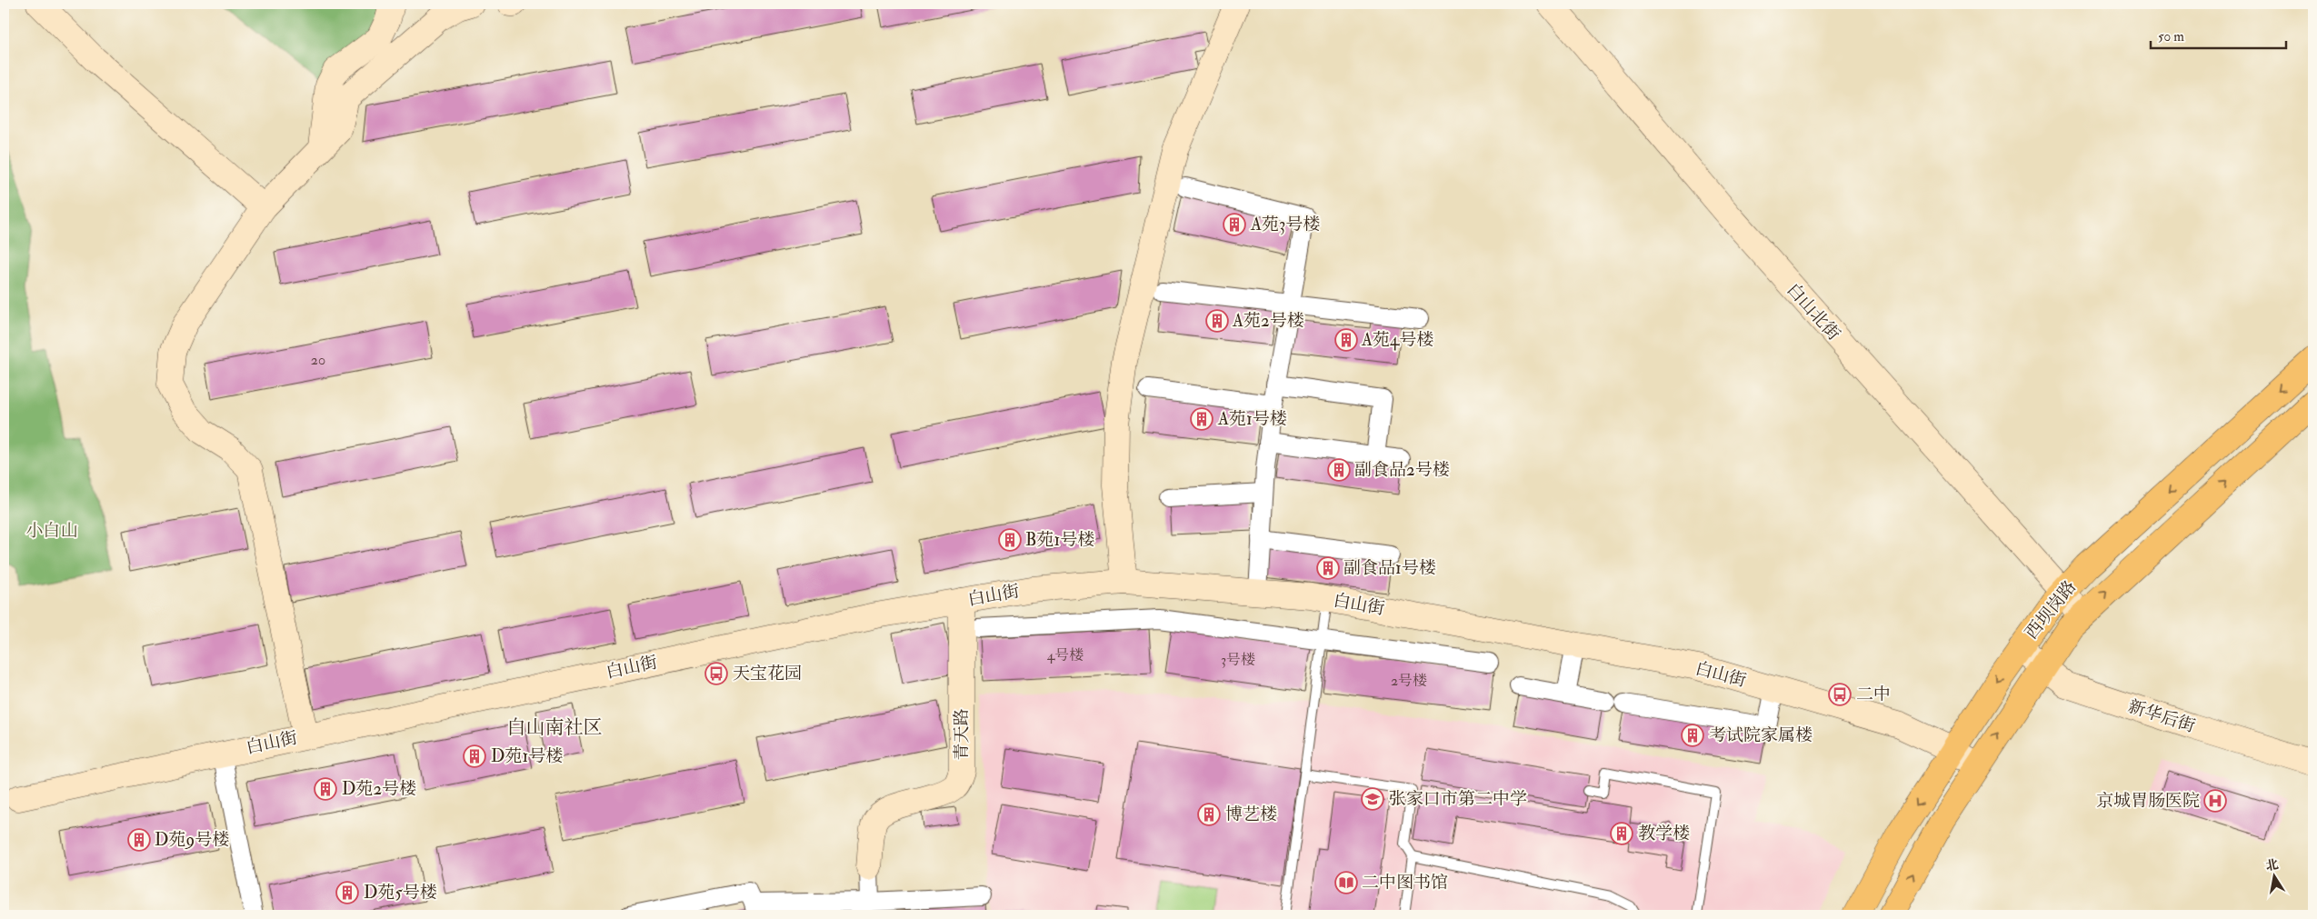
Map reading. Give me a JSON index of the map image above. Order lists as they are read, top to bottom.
{
  "streets": {
    "main road": ["西坝岗路"],
    "street": [
      "白山北街",
      "白山街",
      "新华后街",
      "青天路"
    ]
  },
  "crossings": [
    ["白山北街", "西坝岗路"],
    ["白山街", "西坝岗路"],
    ["白山街", "青天路"],
    ["西坝岗路", "新华后街"]
  ],
  "districts": ["白山南社区"],
  "parks": ["小白山"],
  "places": {
    "building": [
      "A苑3号楼",
      "A苑2号楼",
      "A苑4号楼",
      "A苑1号楼",
      "副食品2号楼",
      "B苑1号楼",
      "副食品1号楼",
      "考试院家属楼",
      "D苑1号楼",
      "D苑2号楼",
      "博艺楼",
      "教学楼",
      "D苑9号楼",
      "D苑5号楼"
    ],
    "bus stop": ["天宝花园", "二中"],
    "school or university": ["张家口市第二中学"],
    "hospital": ["京城胃肠医院"],
    "library": ["二中图书馆"]
  },
  "house_numbers": [
    "20",
    "4号楼",
    "3号楼",
    "2号楼"
  ],
  "scale_bar": "50 m",
  "north": "top"
}
